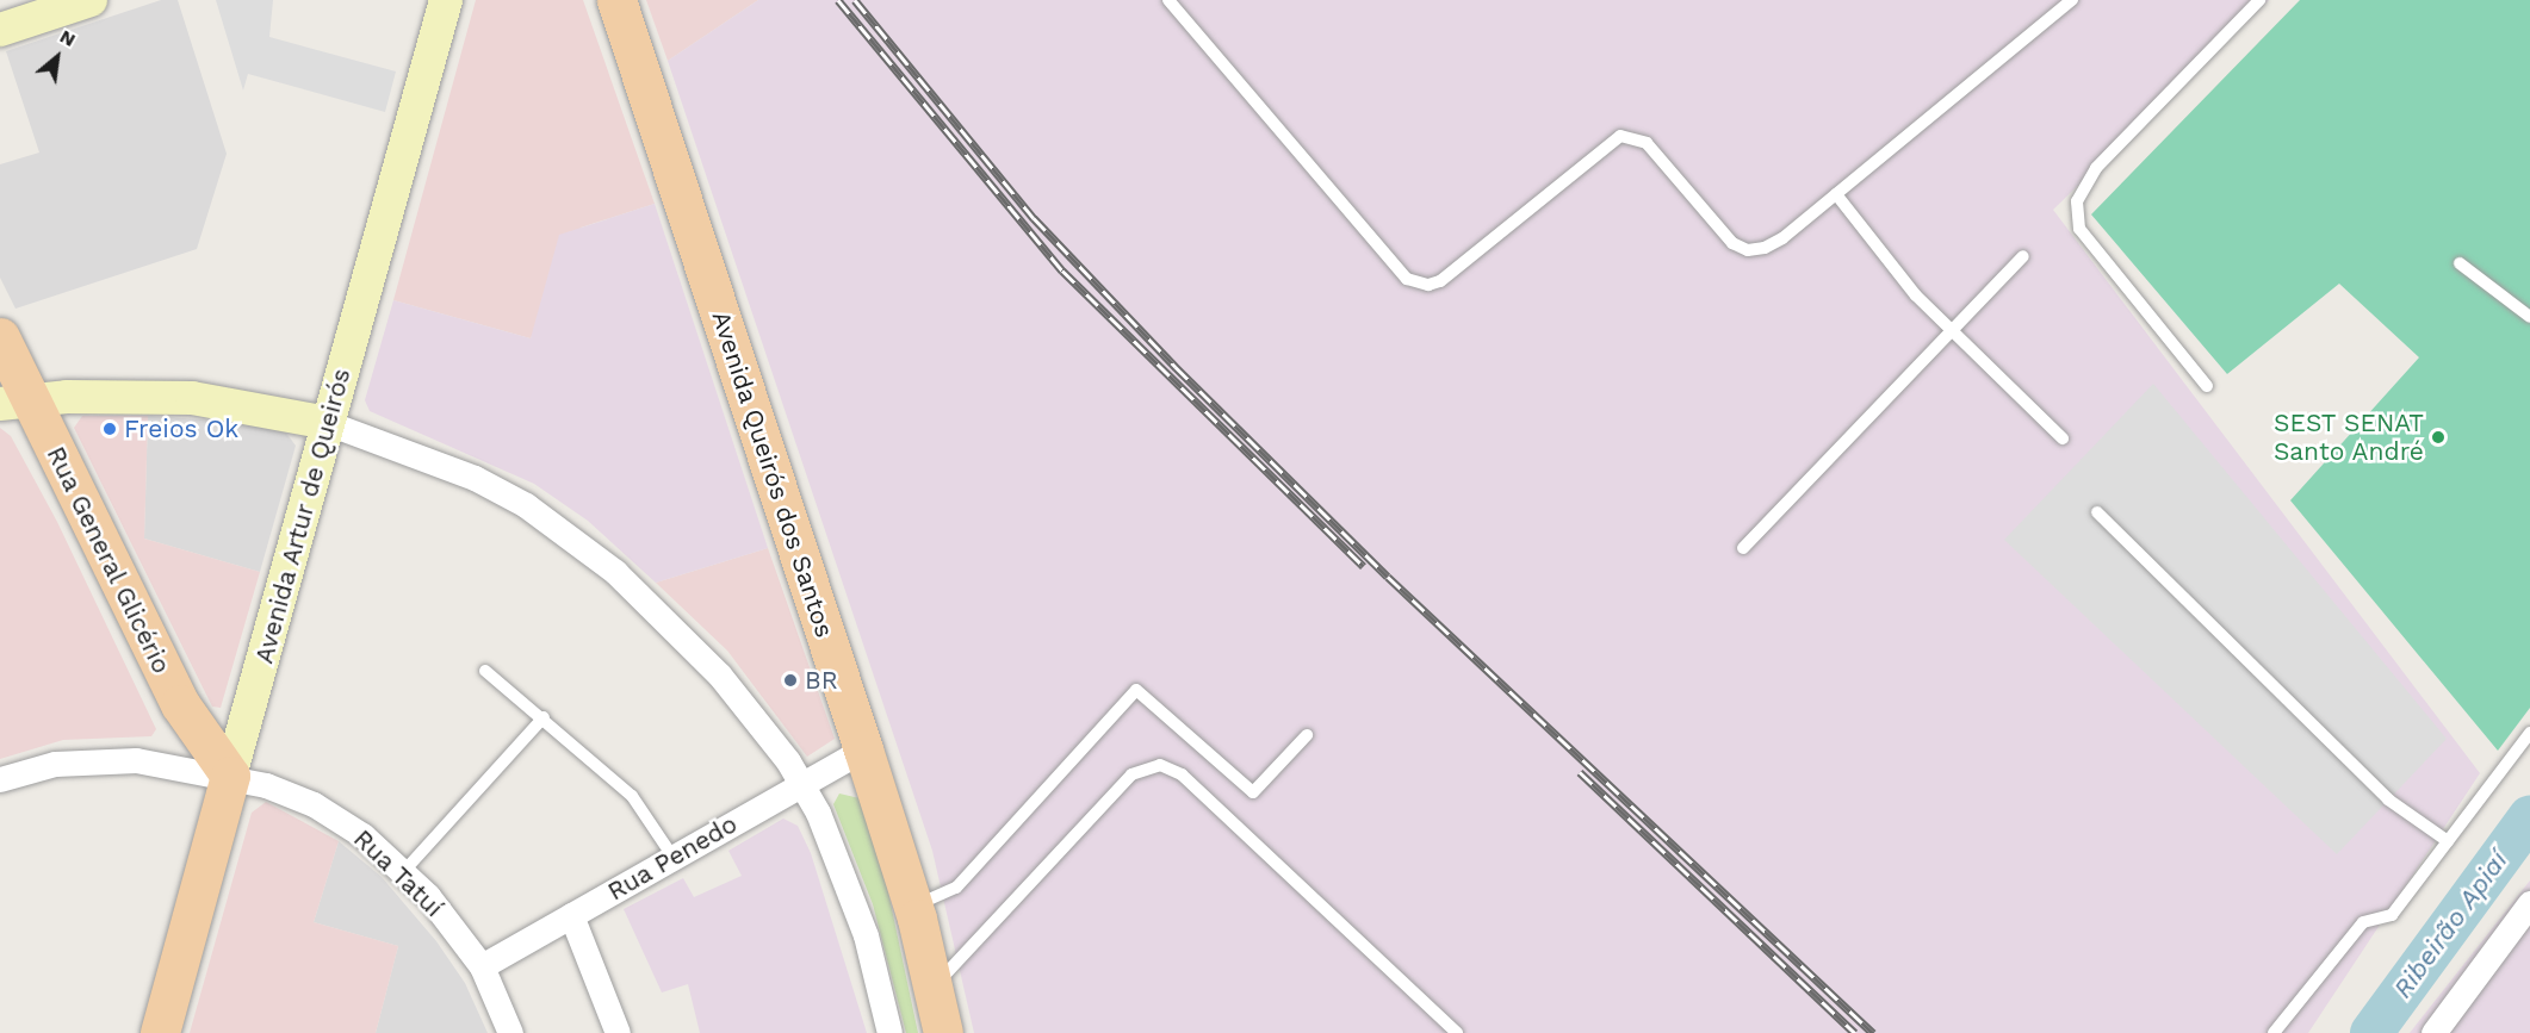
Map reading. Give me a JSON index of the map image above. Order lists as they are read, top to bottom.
{
  "streets": {
    "main road": ["Avenida Queirós dos Santos", "Avenida Artur de Queirós", "Rua General Glicério"],
    "street": ["Rua Penedo", "Rua Tatuí"]
  },
  "crossings": [
    ["Avenida Queirós dos Santos", "Rua Penedo"],
    ["Avenida Artur de Queirós", "Rua General Glicério"],
    ["Avenida Artur de Queirós", "Rua Tatuí"],
    ["Rua General Glicério", "Rua Tatuí"],
    ["Rua Penedo", "Rua Tatuí"]
  ],
  "water": ["Ribeirão Apiaí"],
  "places": ["Freios Ok", "SEST SENAT Santo André", "BR"],
  "north": "top right"
}
